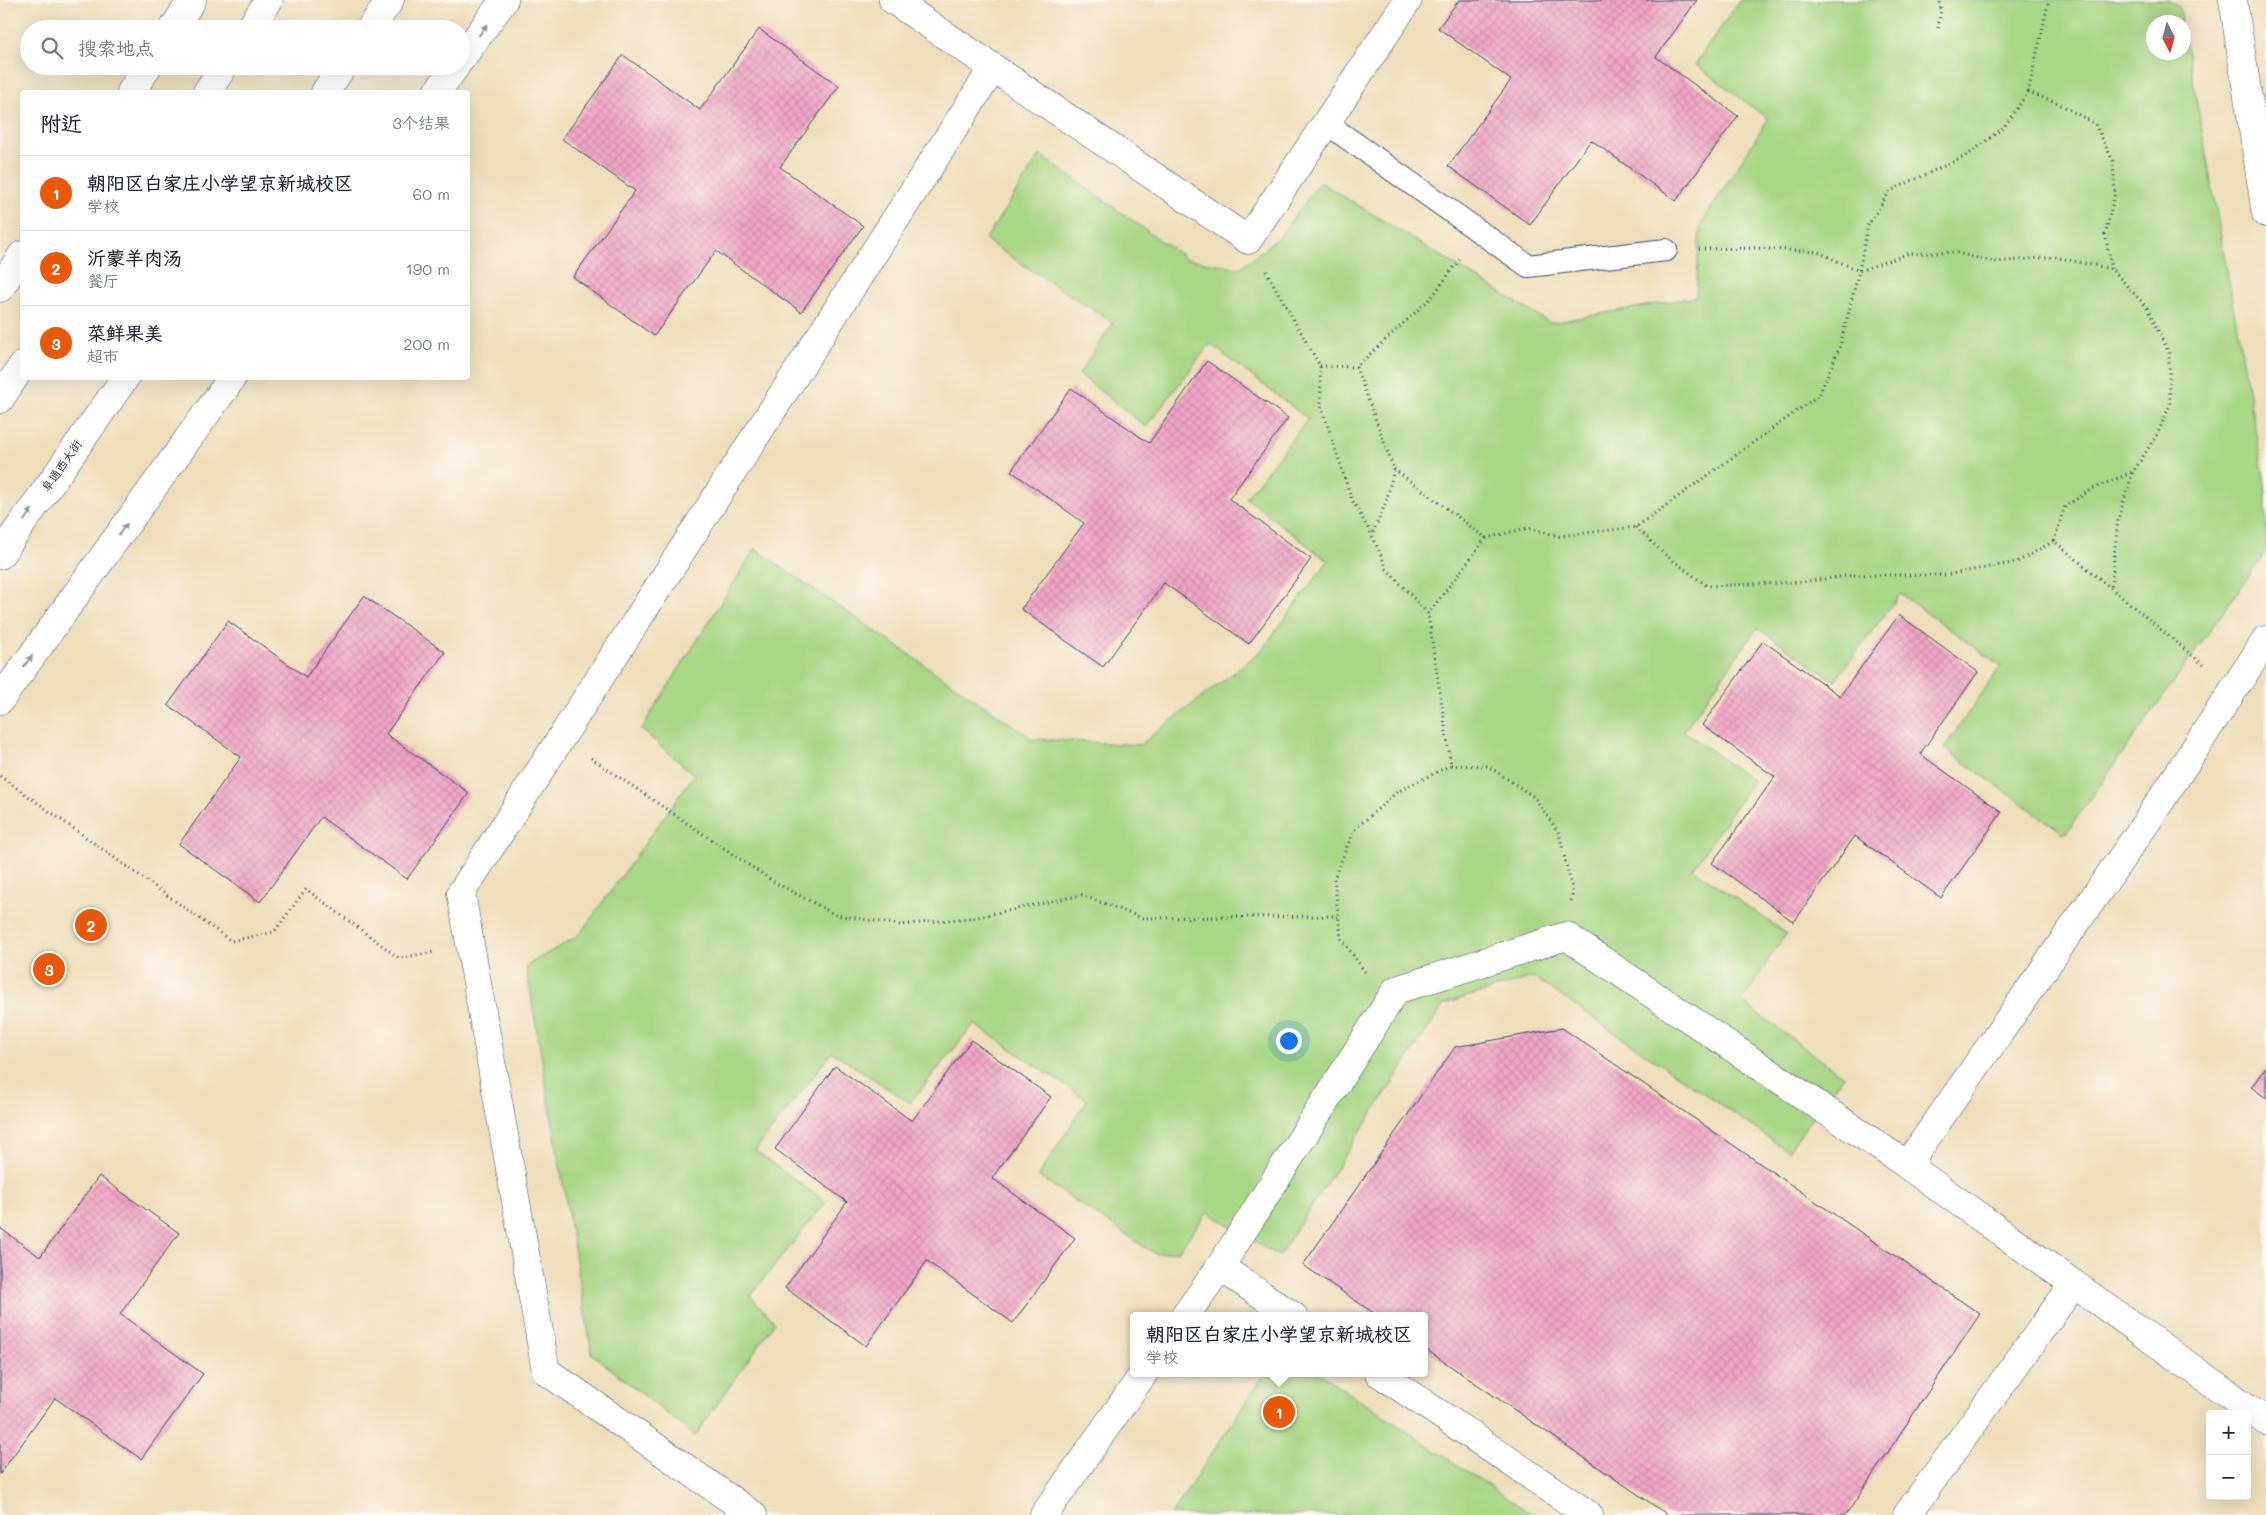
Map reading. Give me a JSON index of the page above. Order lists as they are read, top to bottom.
{
  "streets": {
    "street": ["阜通西大街"]
  },
  "north": "bottom",
  "page": {
    "search": "搜索地点",
    "heading": ["附近", "3个结果"],
    "list": [
      {
        "mark": "1",
        "name": "朝阳区白家庄小学望京新城校区",
        "note": "学校",
        "value": "60 m"
      },
      {
        "mark": "2",
        "name": "沂蒙羊肉汤",
        "note": "餐厅",
        "value": "190 m"
      },
      {
        "mark": "3",
        "name": "菜鲜果美",
        "note": "超市",
        "value": "200 m"
      }
    ],
    "pins": ["2", "3", "1"],
    "popup": ["朝阳区白家庄小学望京新城校区", "学校"],
    "map_buttons": ["+", "−"]
  }
}
